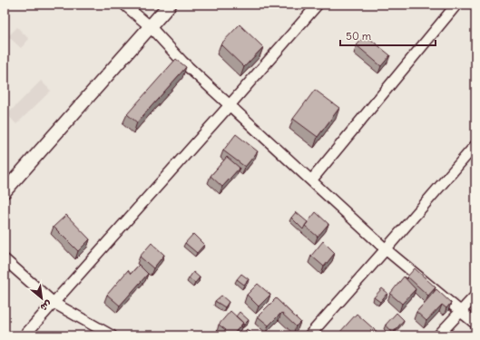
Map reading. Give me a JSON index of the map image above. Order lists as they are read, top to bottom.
{
  "scale_bar": "50 m",
  "north": "bottom right"
}
